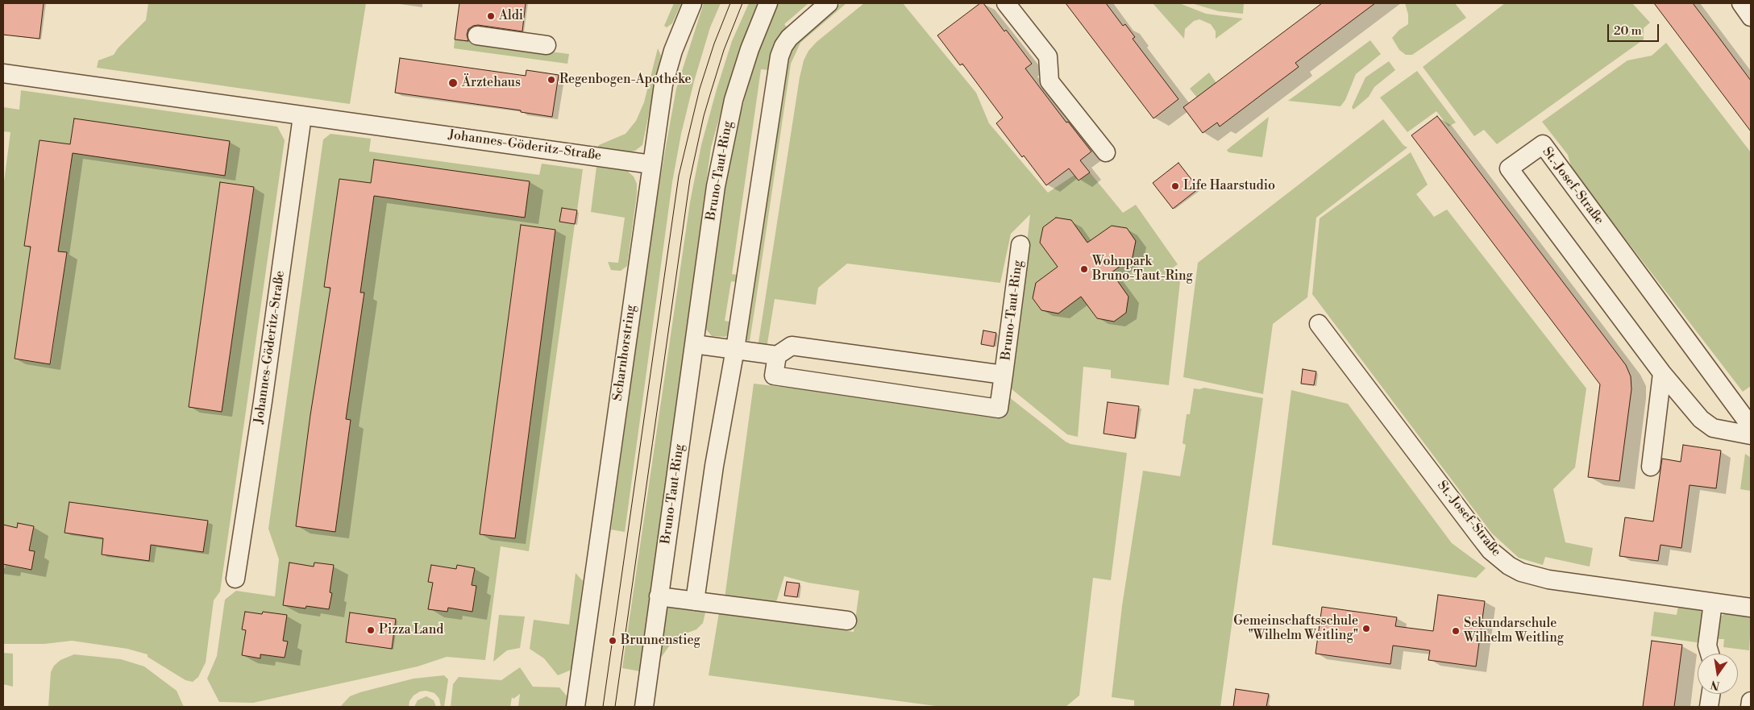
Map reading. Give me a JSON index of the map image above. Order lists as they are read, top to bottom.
{
  "streets": {
    "street": [
      "Johannes-Göderitz-Straße",
      "Bruno-Taut-Ring",
      "St.-Josef-Straße",
      "Scharnhorstring"
    ]
  },
  "crossings": [
    ["Johannes-Göderitz-Straße", "Scharnhorstring"]
  ],
  "places": [
    "Aldi",
    "Regenbogen-Apotheke",
    "Ärztehaus",
    "Life Haarstudio",
    "Wohnpark Bruno-Taut-Ring",
    "Gemeinschaftsschule \"Wilhelm Weitling\"",
    "Pizza Land",
    "Sekundarschule Wilhelm Weitling",
    "Brunnenstieg"
  ],
  "scale_bar": "20 m",
  "north": "bottom"
}
